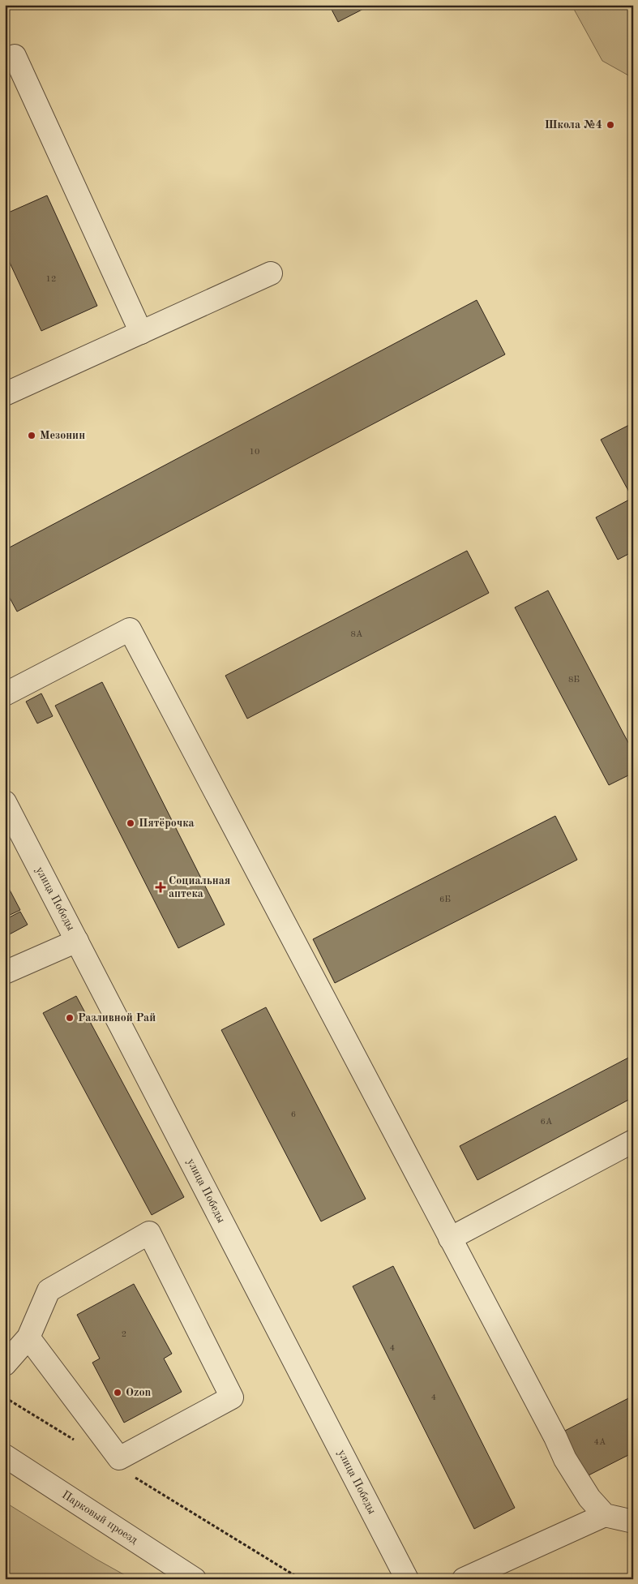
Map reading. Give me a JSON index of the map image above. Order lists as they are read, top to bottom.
{
  "streets": {
    "street": ["улица Победы", "Парковый проезд"]
  },
  "places": {
    "other": [
      "Школа №4",
      "Мезонин",
      "Пятёрочка",
      "Разливной Рай",
      "Ozon"
    ],
    "health": ["Социальная аптека"]
  },
  "house_numbers": [
    "12",
    "10",
    "8А",
    "8Б",
    "6Б",
    "6",
    "6А",
    "2",
    "4",
    "4",
    "4А"
  ]
}
